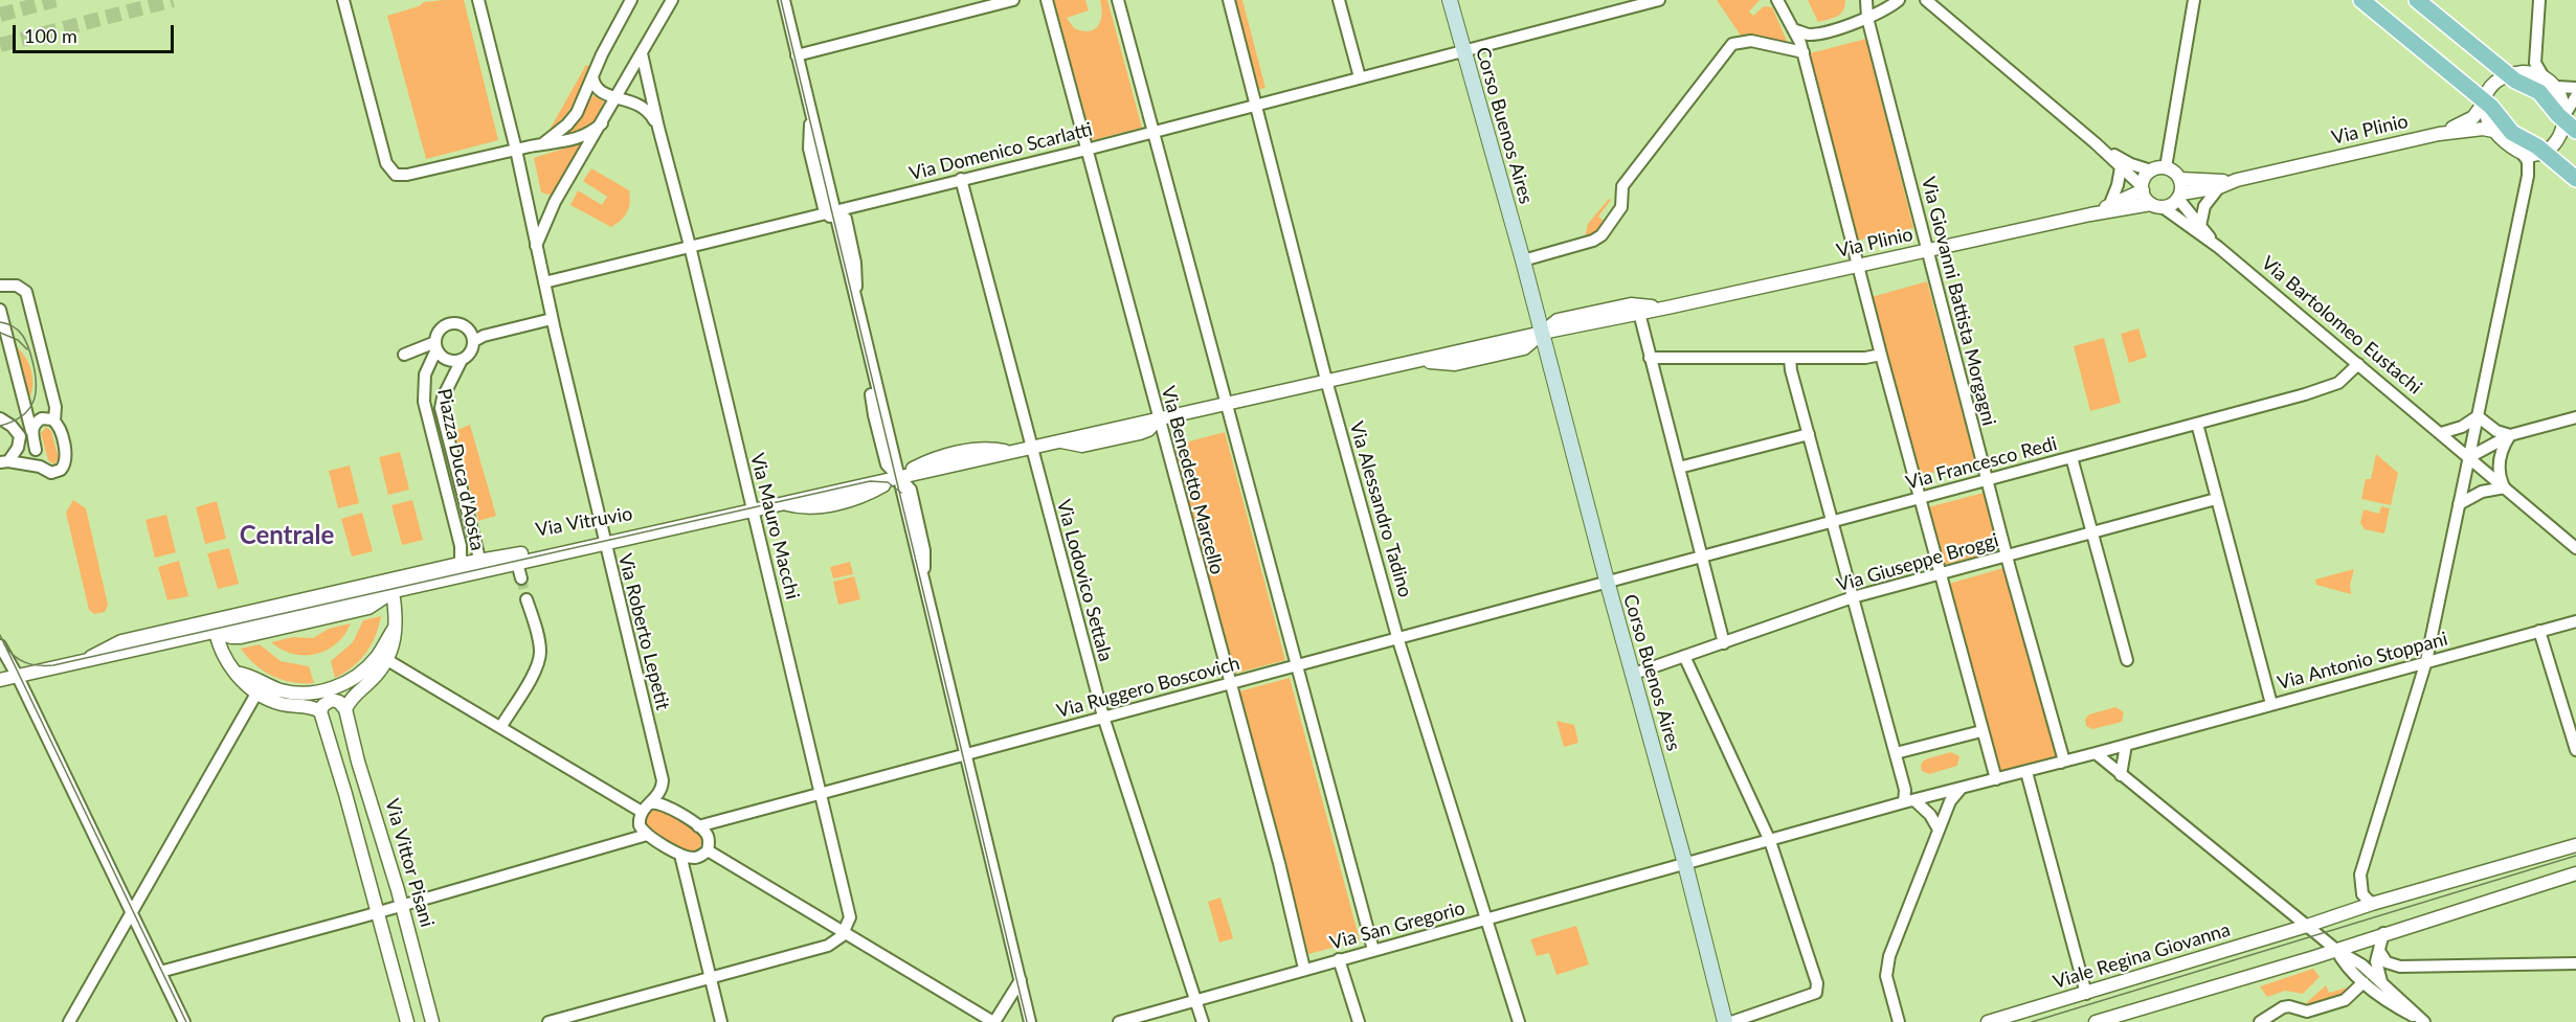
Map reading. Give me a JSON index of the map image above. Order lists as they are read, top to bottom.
{
  "streets": {
    "main road": ["Corso Buenos Aires"],
    "street": [
      "Via Plinio",
      "Via Domenico Scarlatti",
      "Via Giovanni Battista Morgagni",
      "Via Bartolomeo Eustachi",
      "Via Francesco Redi",
      "Piazza Duca d'Aosta",
      "Via Benedetto Marcello",
      "Via Alessandro Tadino",
      "Via Vitruvio",
      "Via Mauro Macchi",
      "Via Giuseppe Broggi",
      "Via Lodovico Settala",
      "Via Roberto Lepetit",
      "Via Antonio Stoppani",
      "Via Ruggero Boscovich",
      "Via Vittor Pisani",
      "Via San Gregorio",
      "Viale Regina Giovanna"
    ]
  },
  "crossings": [
    ["Corso Buenos Aires", "Via Plinio"],
    ["Corso Buenos Aires", "Via Domenico Scarlatti"],
    ["Corso Buenos Aires", "Via Francesco Redi"],
    ["Corso Buenos Aires", "Via Vitruvio"],
    ["Corso Buenos Aires", "Via Giuseppe Broggi"],
    ["Corso Buenos Aires", "Via Ruggero Boscovich"],
    ["Corso Buenos Aires", "Via San Gregorio"],
    ["Via Plinio", "Via Giovanni Battista Morgagni"],
    ["Via Plinio", "Via Bartolomeo Eustachi"],
    ["Via Plinio", "Via Vitruvio"],
    ["Via Domenico Scarlatti", "Via Benedetto Marcello"],
    ["Via Domenico Scarlatti", "Via Alessandro Tadino"],
    ["Via Domenico Scarlatti", "Via Mauro Macchi"],
    ["Via Domenico Scarlatti", "Via Lodovico Settala"],
    ["Via Domenico Scarlatti", "Via Roberto Lepetit"],
    ["Via Giovanni Battista Morgagni", "Via Francesco Redi"],
    ["Via Giovanni Battista Morgagni", "Via Giuseppe Broggi"],
    ["Via Giovanni Battista Morgagni", "Via Antonio Stoppani"],
    ["Via Bartolomeo Eustachi", "Via Francesco Redi"],
    ["Via Francesco Redi", "Via Ruggero Boscovich"],
    ["Piazza Duca d'Aosta", "Via Vitruvio"],
    ["Via Benedetto Marcello", "Via Vitruvio"],
    ["Via Benedetto Marcello", "Via Ruggero Boscovich"],
    ["Via Benedetto Marcello", "Via San Gregorio"],
    ["Via Alessandro Tadino", "Via Vitruvio"],
    ["Via Alessandro Tadino", "Via Ruggero Boscovich"],
    ["Via Alessandro Tadino", "Via San Gregorio"],
    ["Via Vitruvio", "Via Mauro Macchi"],
    ["Via Vitruvio", "Via Lodovico Settala"],
    ["Via Vitruvio", "Via Roberto Lepetit"],
    ["Via Mauro Macchi", "Via Ruggero Boscovich"],
    ["Via Lodovico Settala", "Via Ruggero Boscovich"],
    ["Via Lodovico Settala", "Via San Gregorio"],
    ["Via Antonio Stoppani", "Via San Gregorio"]
  ],
  "districts": ["Centrale"],
  "scale_bar": "100 m"
}
